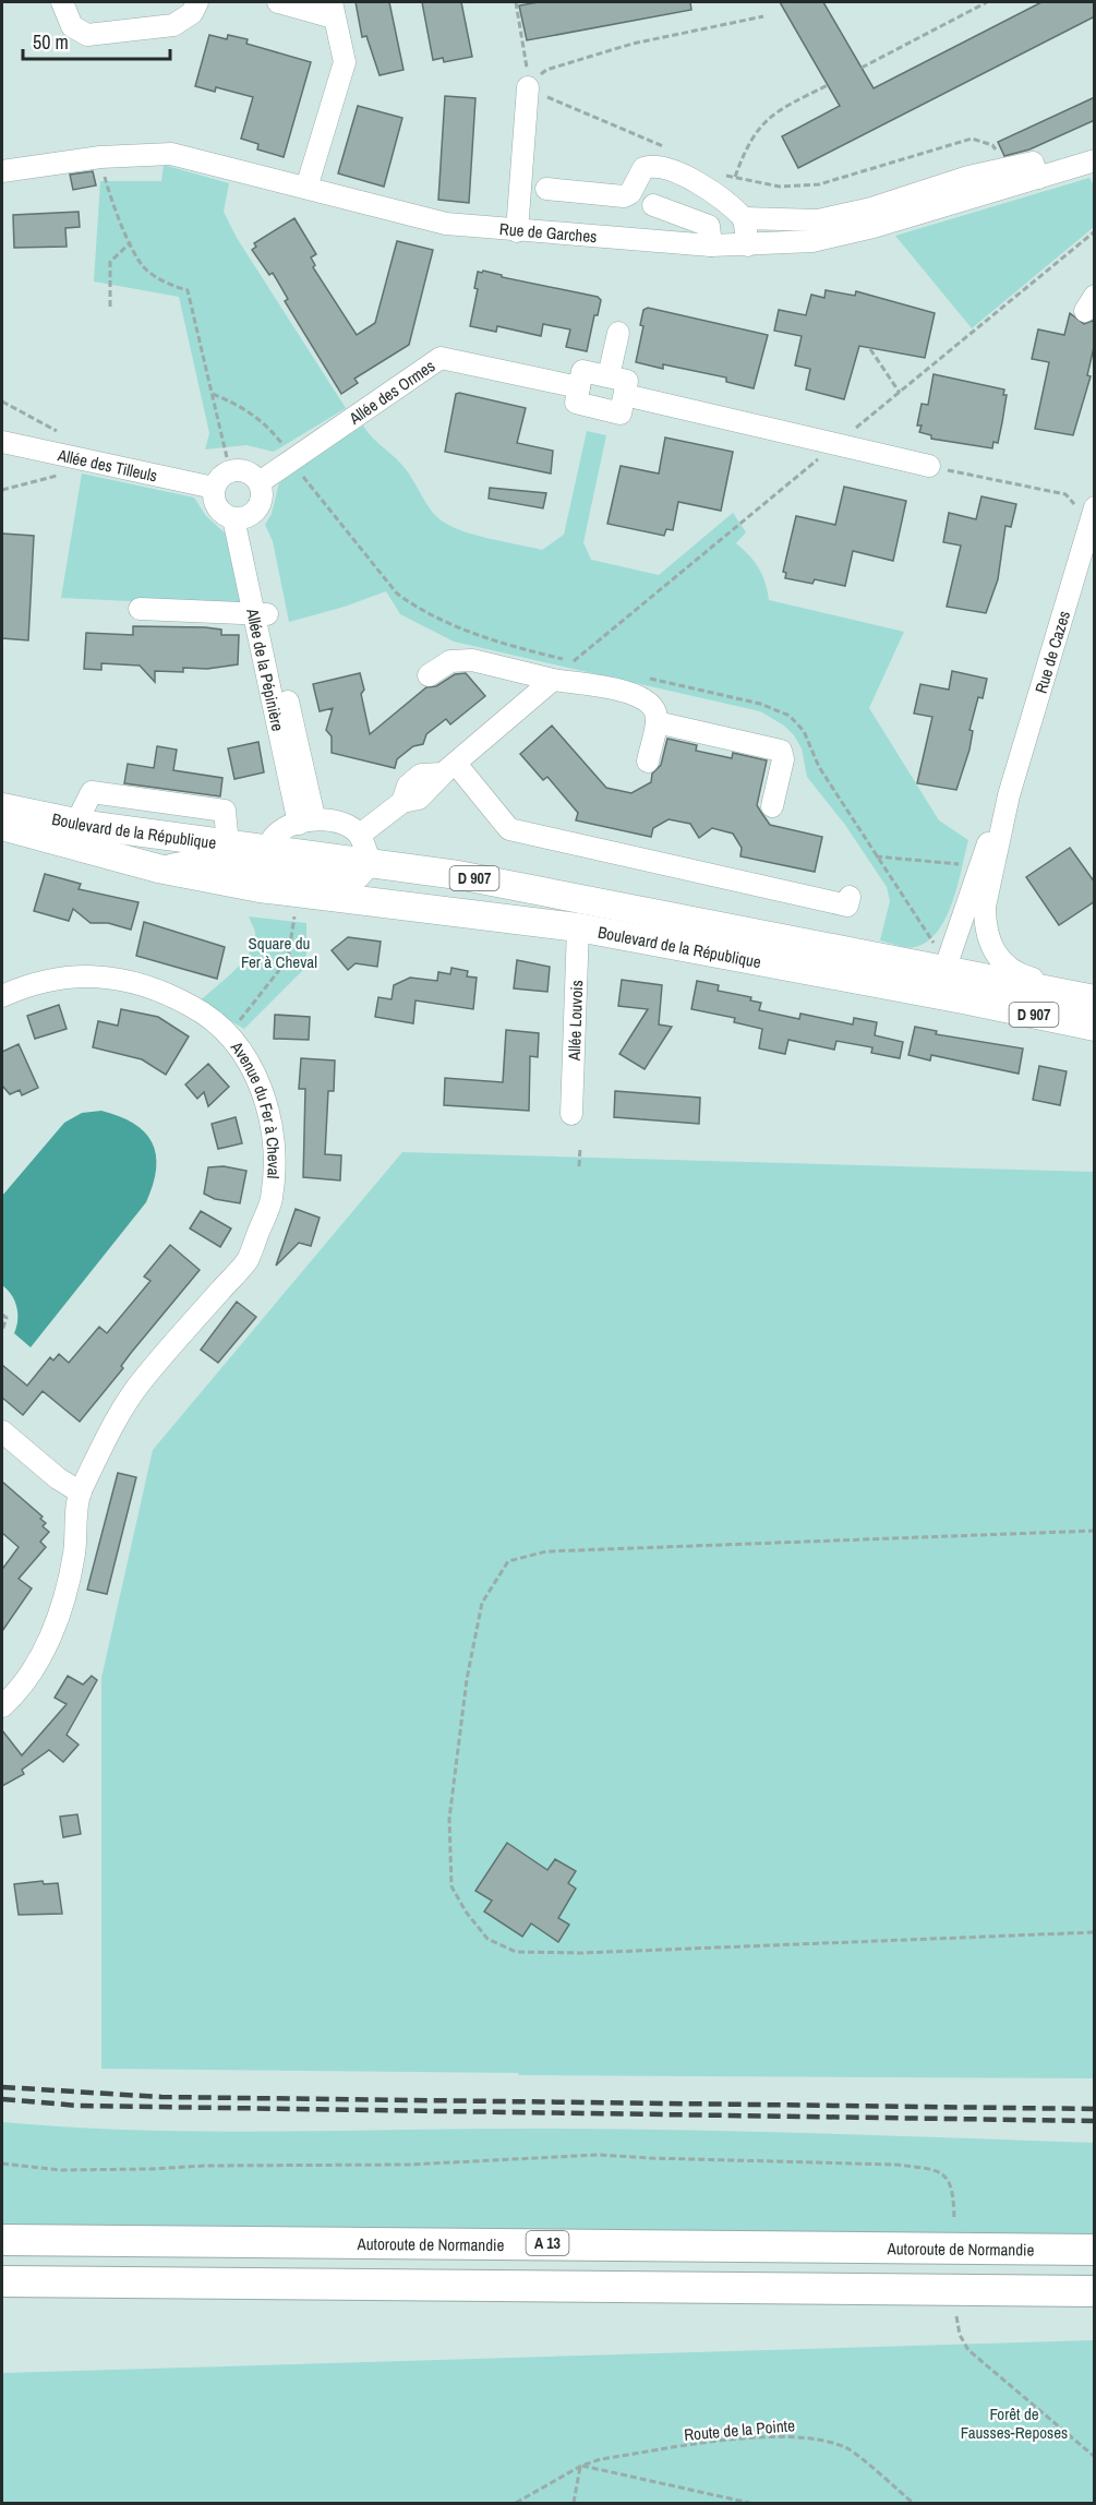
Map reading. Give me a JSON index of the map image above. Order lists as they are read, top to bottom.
{
  "streets": {
    "highway": ["Autoroute de Normandie", "A 13"],
    "main road": ["Boulevard de la République", "D 907"],
    "street": [
      "Rue de Garches",
      "Allée des Ormes",
      "Allée des Tilleuls",
      "Rue de Cazes",
      "Allée de la Pépinière",
      "Allée Louvois",
      "Avenue du Fer à Cheval"
    ],
    "path": ["Route de la Pointe"]
  },
  "crossings": [
    ["Allée des Ormes", "Allée des Tilleuls"],
    ["Allée des Ormes", "Allée de la Pépinière"],
    ["Allée des Tilleuls", "Allée de la Pépinière"],
    ["Rue de Cazes", "Boulevard de la République"],
    ["Boulevard de la République", "Allée Louvois"]
  ],
  "parks": ["Square du Fer à Cheval", "Forêt de Fausses-Reposes"],
  "scale_bar": "50 m"
}
